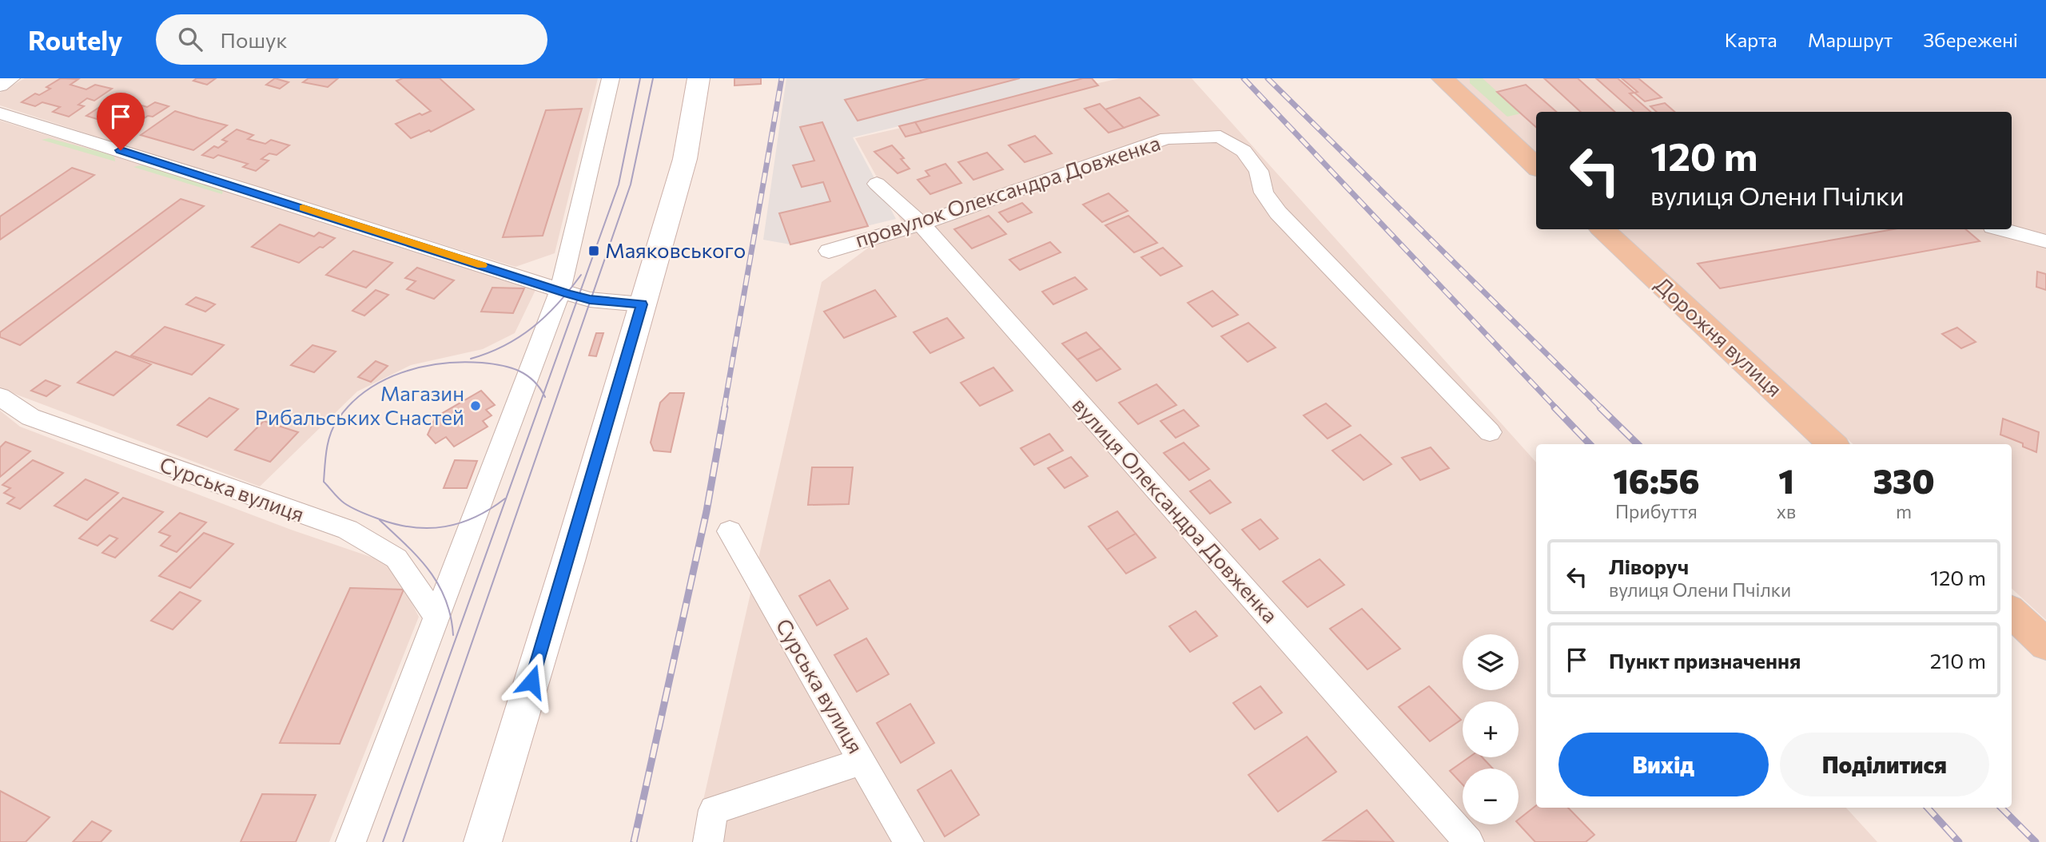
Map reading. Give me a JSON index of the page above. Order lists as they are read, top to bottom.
{
  "streets": {
    "main road": ["Дорожня вулиця"],
    "street": ["провулок Олександра Довженка", "Сурська вулиця", "вулиця Олександра Довженка"]
  },
  "crossings": [
    ["провулок Олександра Довженка", "вулиця Олександра Довженка"]
  ],
  "places": {
    "transit": ["Маяковського"],
    "other": ["Магазин Рибальських Снастей"]
  },
  "page": {
    "header": "Routely",
    "search": "Пошук",
    "nav": ["Карта", "Маршрут", "Збережені"],
    "turn": ["120 m", "вулиця Олени Пчілки"],
    "eta": [
      "16:56",
      "Прибуття",
      "1",
      "хв",
      "330",
      "m"
    ],
    "list": [
      {
        "name": "Ліворуч",
        "note": "вулиця Олени Пчілки",
        "value": "120 m"
      },
      {
        "name": "Пункт призначення",
        "value": "210 m"
      }
    ],
    "map_buttons": ["+", "−"],
    "buttons": ["Вихід", "Поділитися"]
  }
}
